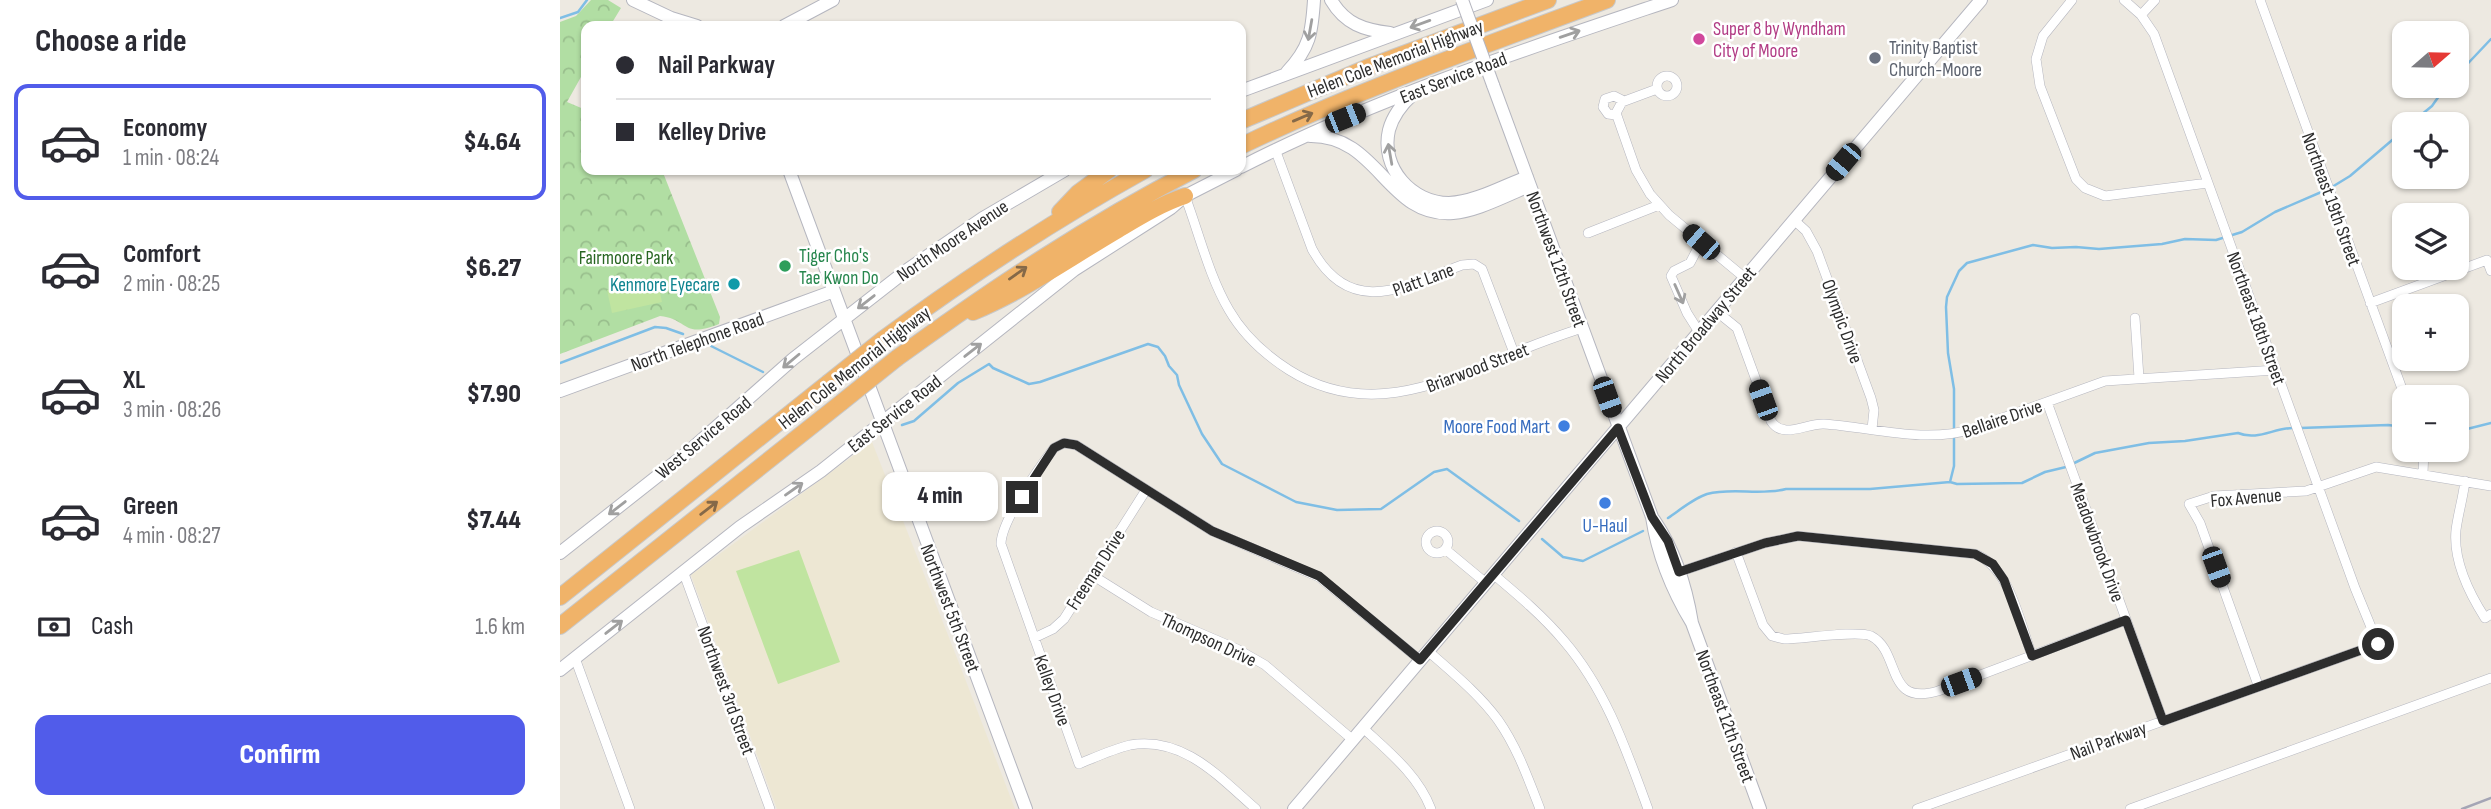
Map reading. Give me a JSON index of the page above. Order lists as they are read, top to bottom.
{
  "streets": {
    "highway": ["Helen Cole Memorial Highway"],
    "main road": [
      "East Service Road",
      "North Moore Avenue",
      "Northwest 12th Street",
      "North Broadway Street",
      "North Telephone Road",
      "West Service Road",
      "Northwest 5th Street",
      "Northeast 12th Street"
    ],
    "street": [
      "Northeast 19th Street",
      "Platt Lane",
      "Northeast 18th Street",
      "Olympic Drive",
      "Briarwood Street",
      "Bellaire Drive",
      "Fox Avenue",
      "Meadowbrook Drive",
      "Freeman Drive",
      "Thompson Drive",
      "Northwest 3rd Street",
      "Kelley Drive",
      "Nail Parkway"
    ]
  },
  "crossings": [
    ["East Service Road", "Platt Lane"],
    ["East Service Road", "Briarwood Street"],
    ["East Service Road", "Northwest 5th Street"],
    ["East Service Road", "Northwest 3rd Street"],
    ["North Moore Avenue", "West Service Road"],
    ["North Moore Avenue", "Northwest 5th Street"],
    ["Northwest 12th Street", "North Broadway Street"],
    ["Northwest 12th Street", "Briarwood Street"],
    ["Northwest 12th Street", "Northeast 12th Street"],
    ["Platt Lane", "Briarwood Street"],
    ["Northeast 18th Street", "Bellaire Drive"],
    ["Northeast 18th Street", "Fox Avenue"],
    ["Northeast 18th Street", "Nail Parkway"],
    ["Olympic Drive", "North Broadway Street"],
    ["Olympic Drive", "Bellaire Drive"],
    ["North Broadway Street", "Bellaire Drive"],
    ["North Broadway Street", "Thompson Drive"],
    ["North Telephone Road", "Northwest 5th Street"],
    ["Bellaire Drive", "Meadowbrook Drive"],
    ["West Service Road", "Northwest 5th Street"],
    ["Fox Avenue", "Nail Parkway"],
    ["Meadowbrook Drive", "Nail Parkway"],
    ["Freeman Drive", "Thompson Drive"],
    ["Freeman Drive", "Kelley Drive"]
  ],
  "one_way": ["East Service Road", "North Moore Avenue", "West Service Road"],
  "parks": ["Fairmoore Park"],
  "places": [
    "Super 8 by Wyndham City of Moore",
    "Trinity Baptist Church-Moore",
    "Tiger Cho's Tae Kwon Do",
    "Kenmore Eyecare",
    "Moore Food Mart",
    "U-Haul"
  ],
  "north": "right",
  "page": {
    "heading": "Choose a ride",
    "map_buttons": ["+", "−"],
    "banner": ["Nail Parkway", "Kelley Drive"],
    "list": [
      {
        "name": "Economy",
        "note": "1 min · 08:24",
        "value": "$4.64"
      },
      {
        "name": "Comfort",
        "note": "2 min · 08:25",
        "value": "$6.27"
      },
      {
        "name": "XL",
        "note": "3 min · 08:26",
        "value": "$7.90"
      },
      {
        "name": "Green",
        "note": "4 min · 08:27",
        "value": "$7.44"
      }
    ],
    "bubble": "4 min",
    "pay": ["Cash", "1.6 km"],
    "buttons": "Confirm"
  }
}
